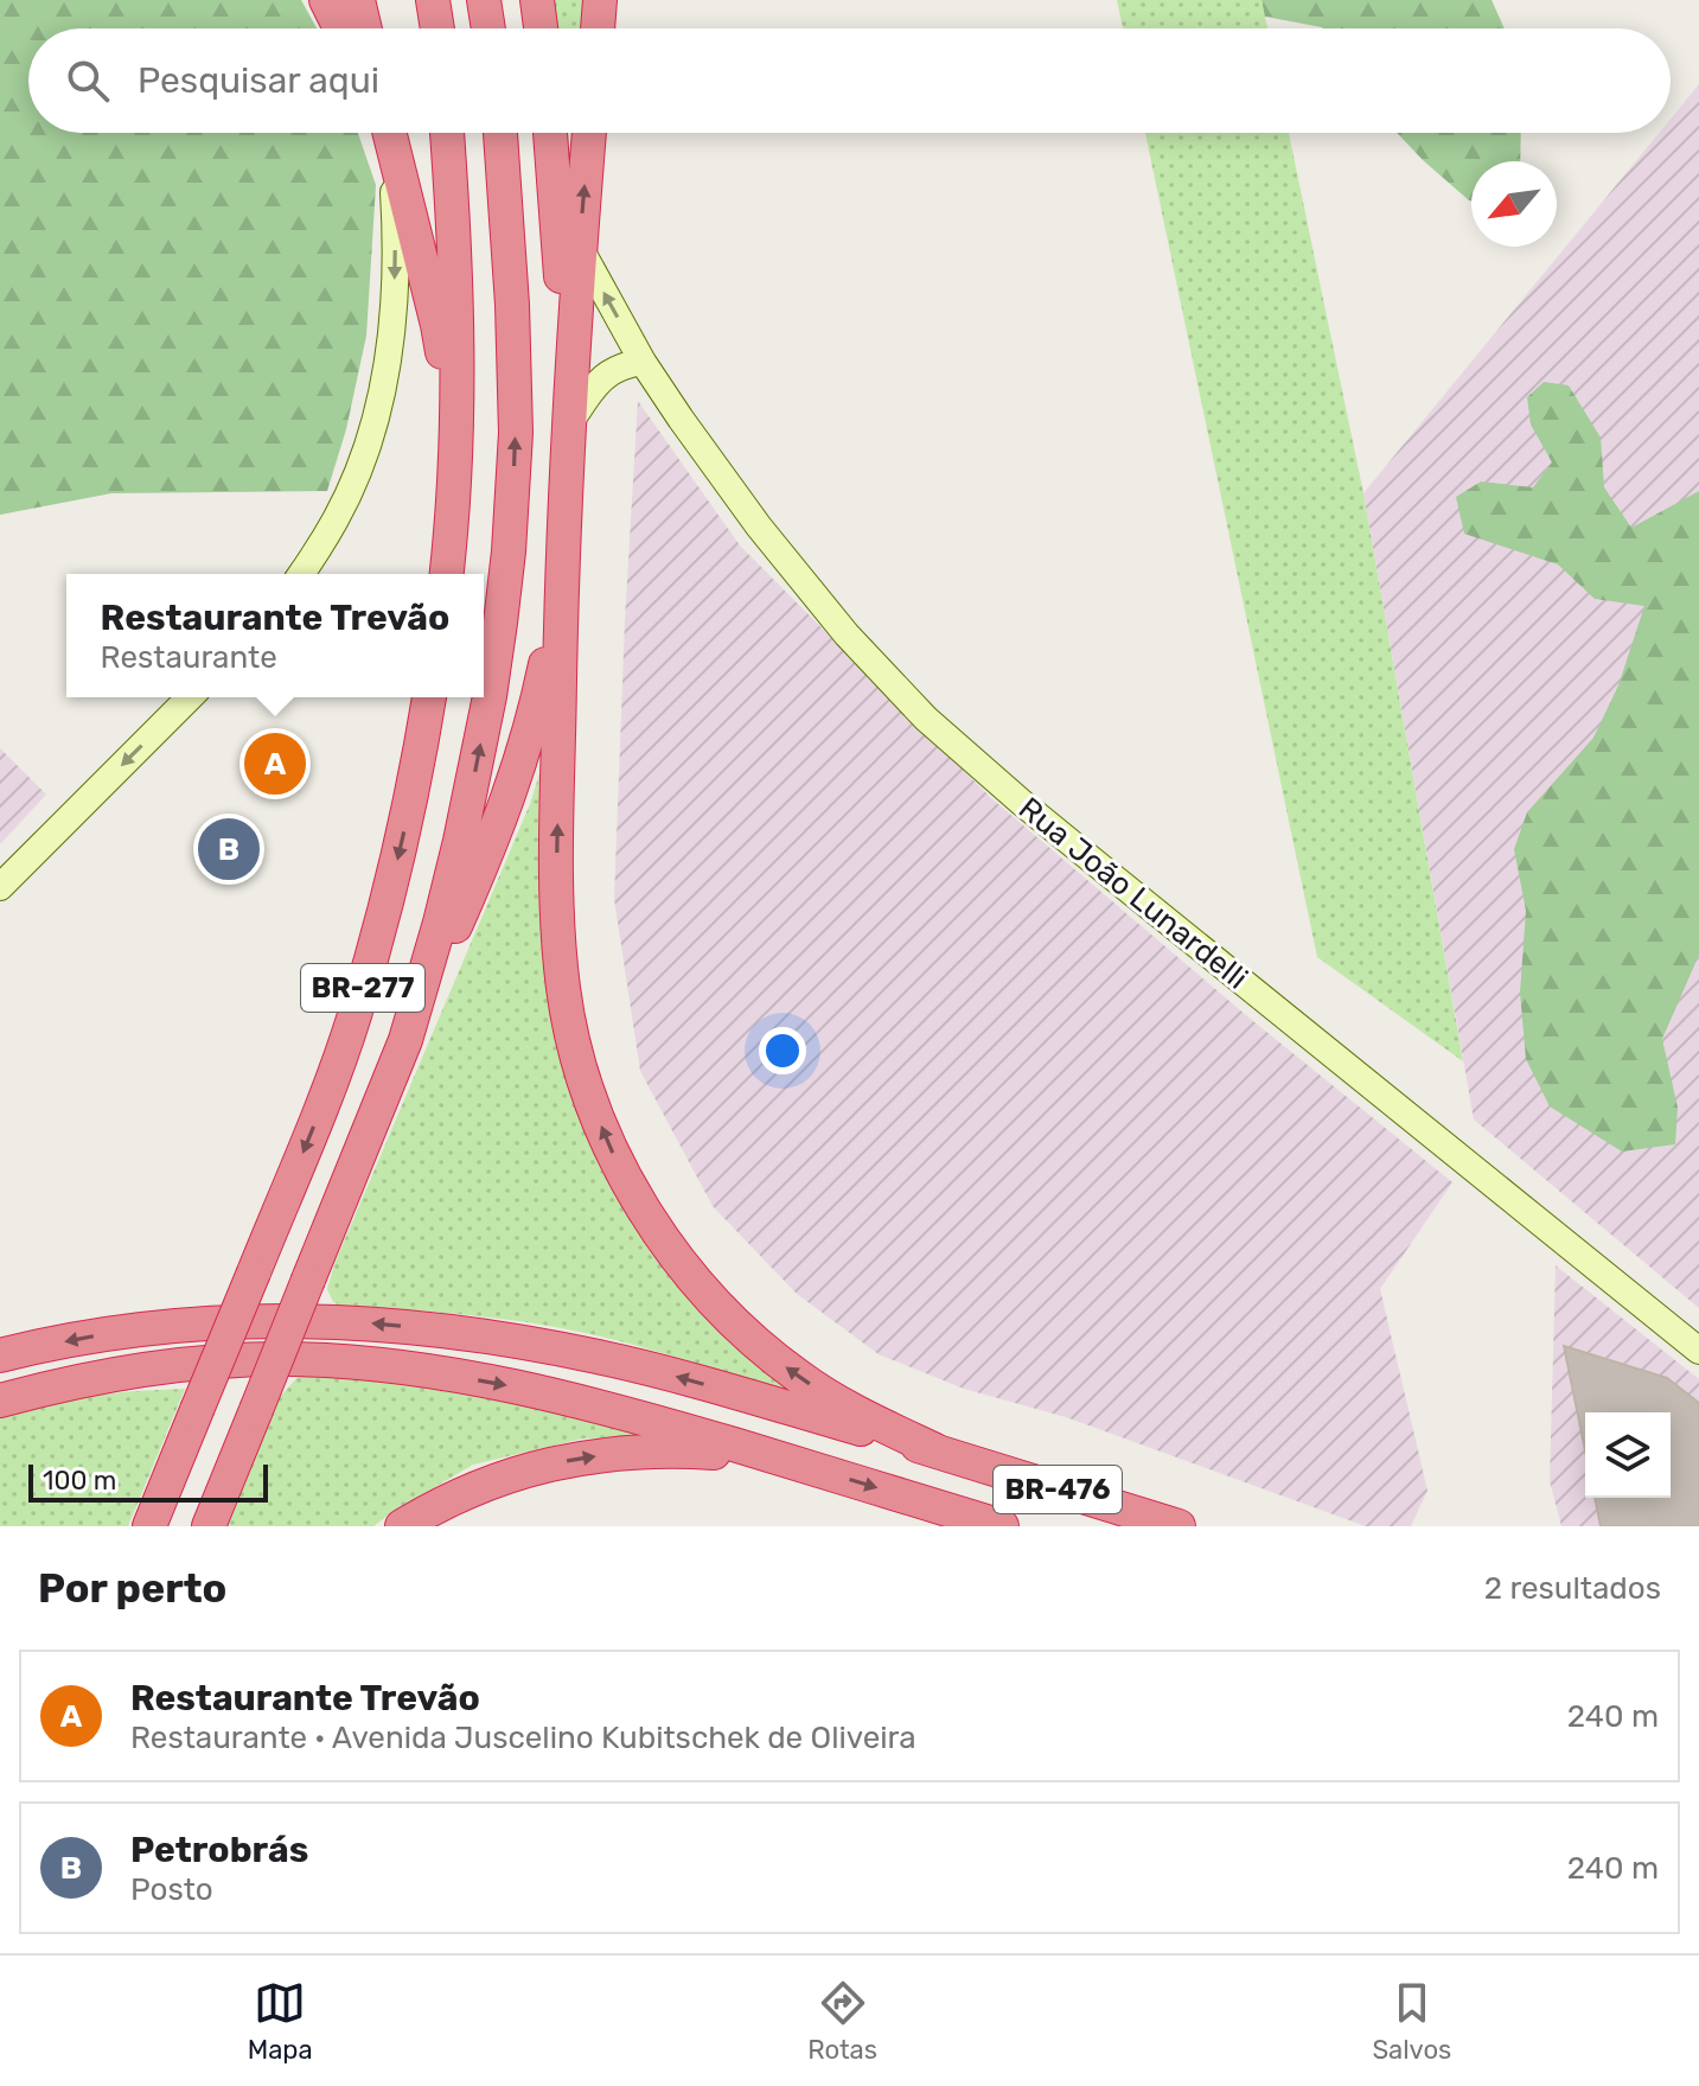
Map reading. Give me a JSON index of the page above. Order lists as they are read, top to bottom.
{
  "streets": {
    "highway": ["BR-277", "BR-476"],
    "street": ["Rua João Lunardelli"]
  },
  "scale_bar": "100 m",
  "north": "bottom left",
  "page": {
    "search": "Pesquisar aqui",
    "popup": ["Restaurante Trevão", "Restaurante"],
    "pins": ["A", "B"],
    "scale": "100 m",
    "heading": ["Por perto", "2 resultados"],
    "list": [
      {
        "mark": "A",
        "name": "Restaurante Trevão",
        "note": "Restaurante · Avenida Juscelino Kubitschek de Oliveira",
        "value": "240 m"
      },
      {
        "mark": "B",
        "name": "Petrobrás",
        "note": "Posto",
        "value": "240 m"
      }
    ],
    "nav": ["Mapa", "Rotas", "Salvos"]
  }
}
